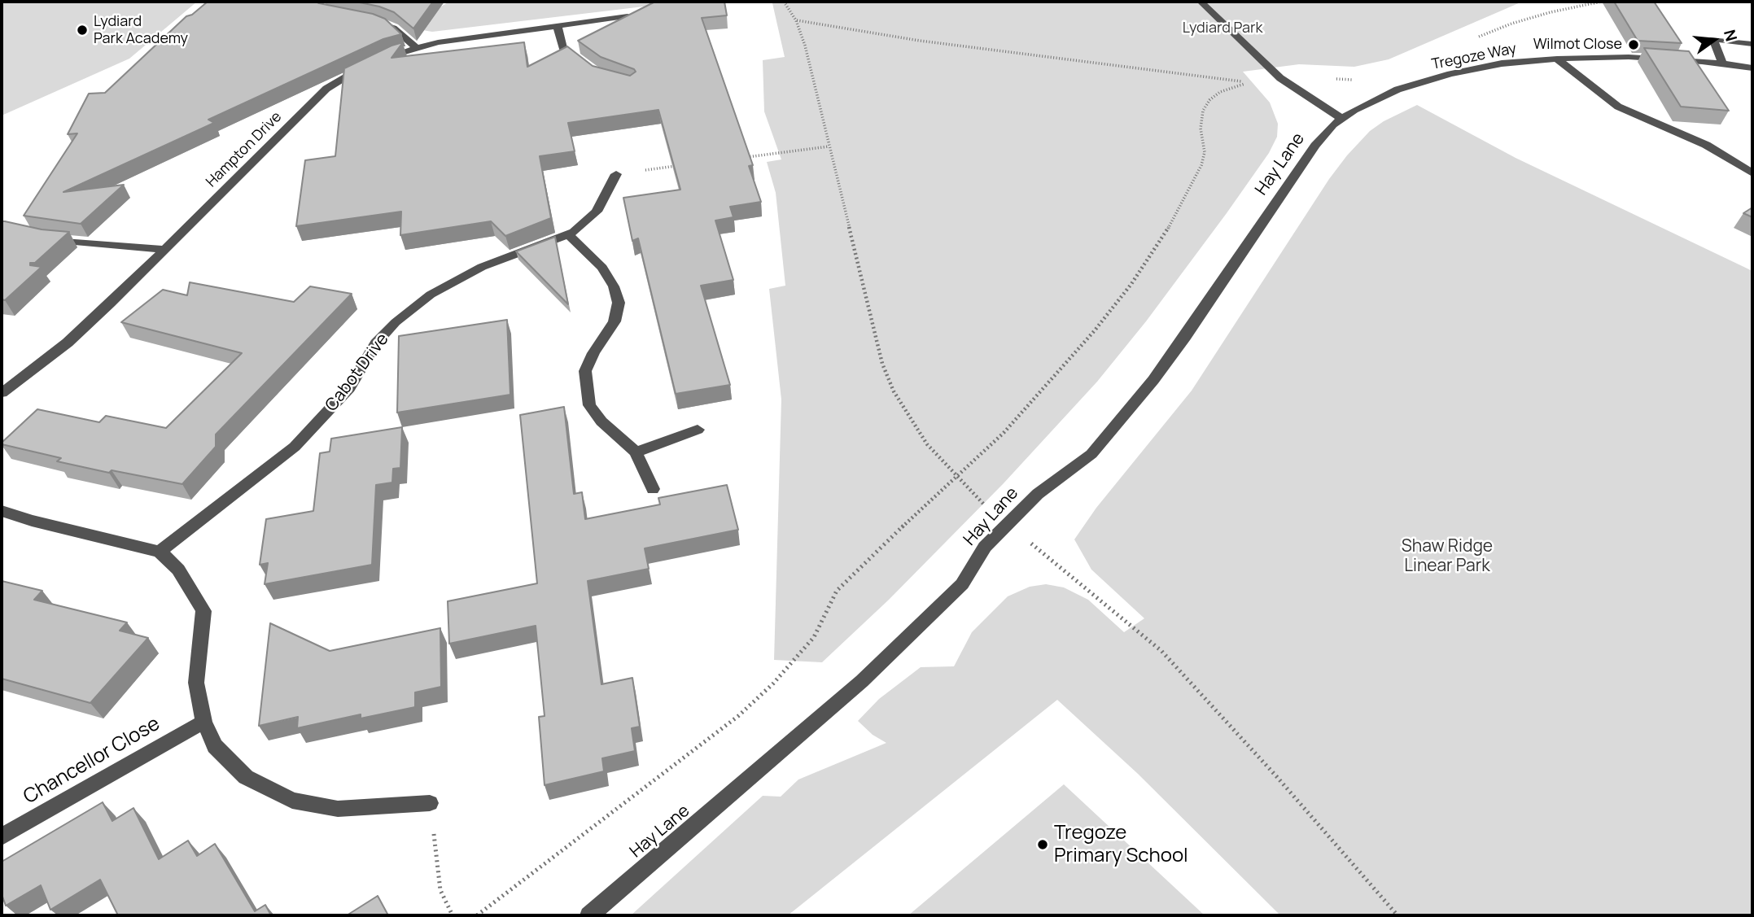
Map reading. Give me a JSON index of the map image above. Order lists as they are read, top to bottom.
{
  "streets": {
    "street": [
      "Tregoze Way",
      "Hampton Drive",
      "Hay Lane",
      "Cabot Drive",
      "Chancellor Close"
    ]
  },
  "crossings": [
    ["Tregoze Way", "Hay Lane"]
  ],
  "parks": ["Lydiard Park", "Shaw Ridge Linear Park"],
  "places": ["Lydiard Park Academy", "Wilmot Close", "Tregoze Primary School"],
  "north": "right"
}
